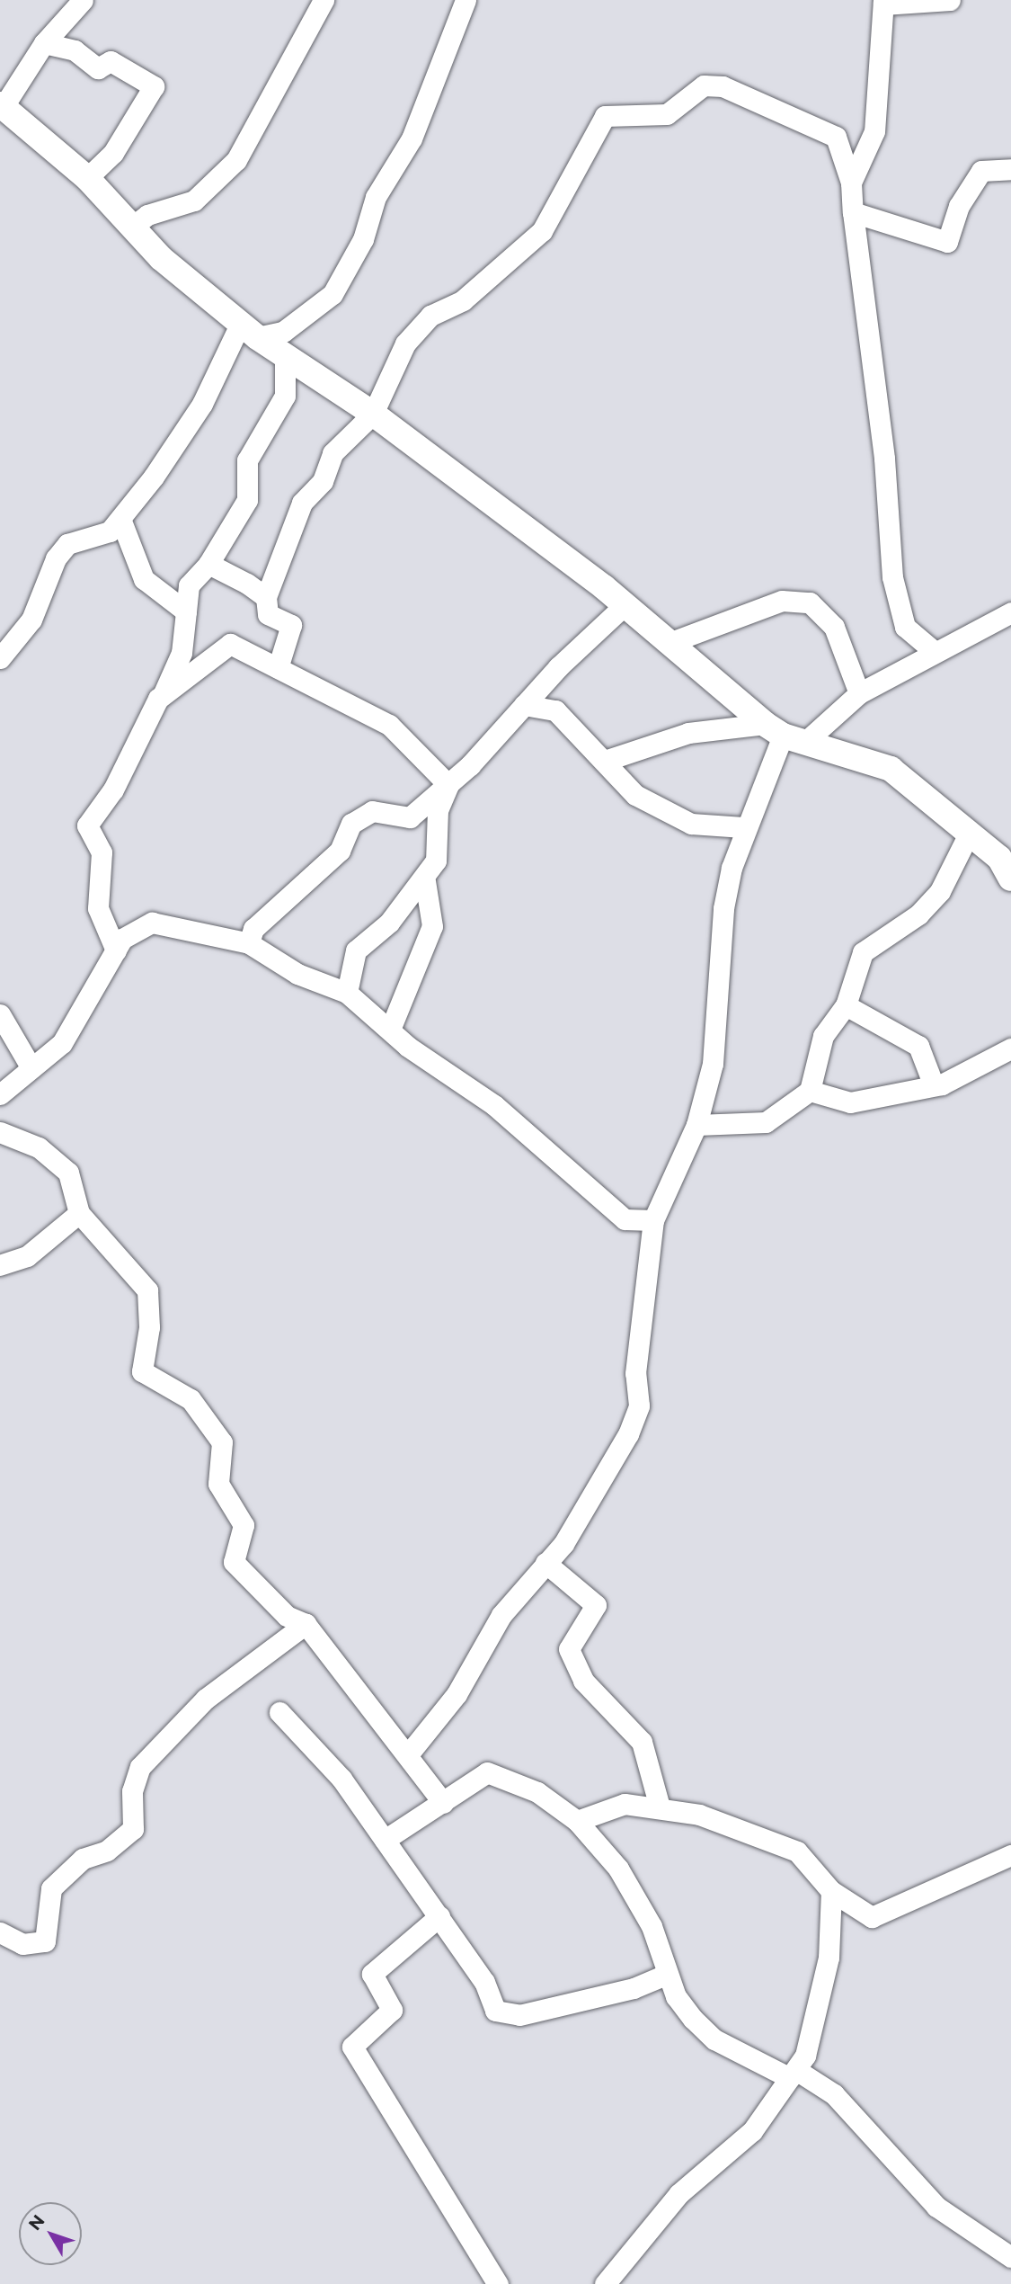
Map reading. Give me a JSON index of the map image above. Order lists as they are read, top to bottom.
{
  "north": "top left"
}
